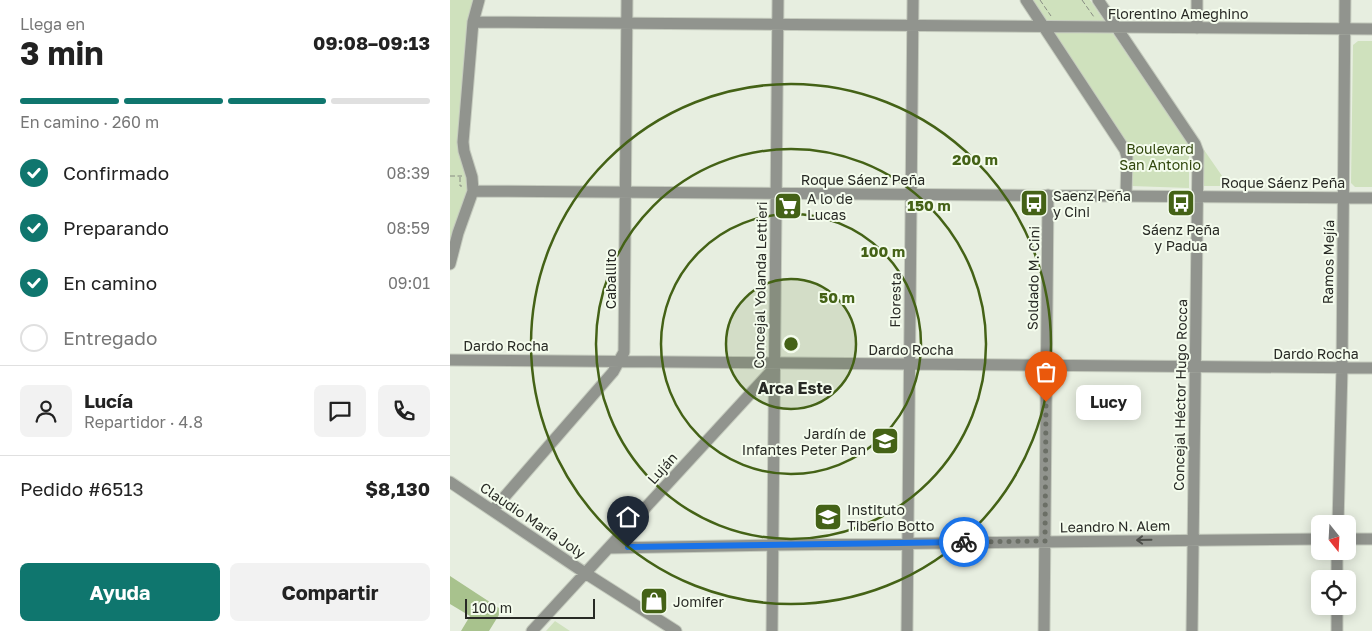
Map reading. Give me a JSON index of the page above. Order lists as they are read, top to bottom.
{
  "streets": {
    "street": [
      "Florentino Ameghino",
      "Roque Sáenz Peña",
      "Ramos Mejía",
      "Soldado M. Cini",
      "Caballito",
      "Concejal Yolanda Lettieri",
      "Floresta",
      "Dardo Rocha",
      "Concejal Héctor Hugo Rocca",
      "Luján",
      "Claudio María Joly",
      "Leandro N. Alem"
    ]
  },
  "crossings": [
    ["Florentino Ameghino", "Ramos Mejía"],
    ["Florentino Ameghino", "Caballito"],
    ["Florentino Ameghino", "Concejal Yolanda Lettieri"],
    ["Florentino Ameghino", "Floresta"],
    ["Florentino Ameghino", "Concejal Héctor Hugo Rocca"],
    ["Roque Sáenz Peña", "Ramos Mejía"],
    ["Roque Sáenz Peña", "Soldado M. Cini"],
    ["Roque Sáenz Peña", "Caballito"],
    ["Roque Sáenz Peña", "Concejal Yolanda Lettieri"],
    ["Roque Sáenz Peña", "Floresta"],
    ["Roque Sáenz Peña", "Concejal Héctor Hugo Rocca"],
    ["Ramos Mejía", "Dardo Rocha"],
    ["Soldado M. Cini", "Dardo Rocha"],
    ["Soldado M. Cini", "Leandro N. Alem"],
    ["Caballito", "Dardo Rocha"],
    ["Caballito", "Claudio María Joly"],
    ["Concejal Yolanda Lettieri", "Dardo Rocha"],
    ["Concejal Yolanda Lettieri", "Luján"],
    ["Concejal Yolanda Lettieri", "Leandro N. Alem"],
    ["Floresta", "Dardo Rocha"],
    ["Floresta", "Leandro N. Alem"],
    ["Dardo Rocha", "Concejal Héctor Hugo Rocca"],
    ["Dardo Rocha", "Luján"],
    ["Concejal Héctor Hugo Rocca", "Leandro N. Alem"],
    ["Luján", "Claudio María Joly"],
    ["Luján", "Leandro N. Alem"]
  ],
  "districts": ["Arca Este"],
  "parks": ["Boulevard San Antonio"],
  "places": {
    "bus stop": ["Saenz Peña y Cini", "Sáenz Peña y Padua"],
    "supermarket": ["A lo de Lucas"],
    "other": ["Lucy"],
    "school or university": ["Jardín de Infantes Peter Pan", "Instituto Tiberio Botto"],
    "shop": ["Jomifer"]
  },
  "scale_bar": "100 m",
  "north": "bottom",
  "page": {
    "heading": ["3 min", "Llega en", "09:08–09:13"],
    "panel": [
      "Lucía",
      "Repartidor · 4.8",
      "Pedido #6513",
      "$8,130"
    ],
    "bar": "En camino · 260 m",
    "list": [
      ["Confirmado", "08:39"],
      ["Preparando", "08:59"],
      ["En camino", "09:01"],
      "Entregado"
    ],
    "bubble": "Lucy",
    "buttons": ["Ayuda", "Compartir"],
    "scale": "100 m"
  },
  "rings": [
    "200 m",
    "150 m",
    "100 m",
    "50 m"
  ]
}
